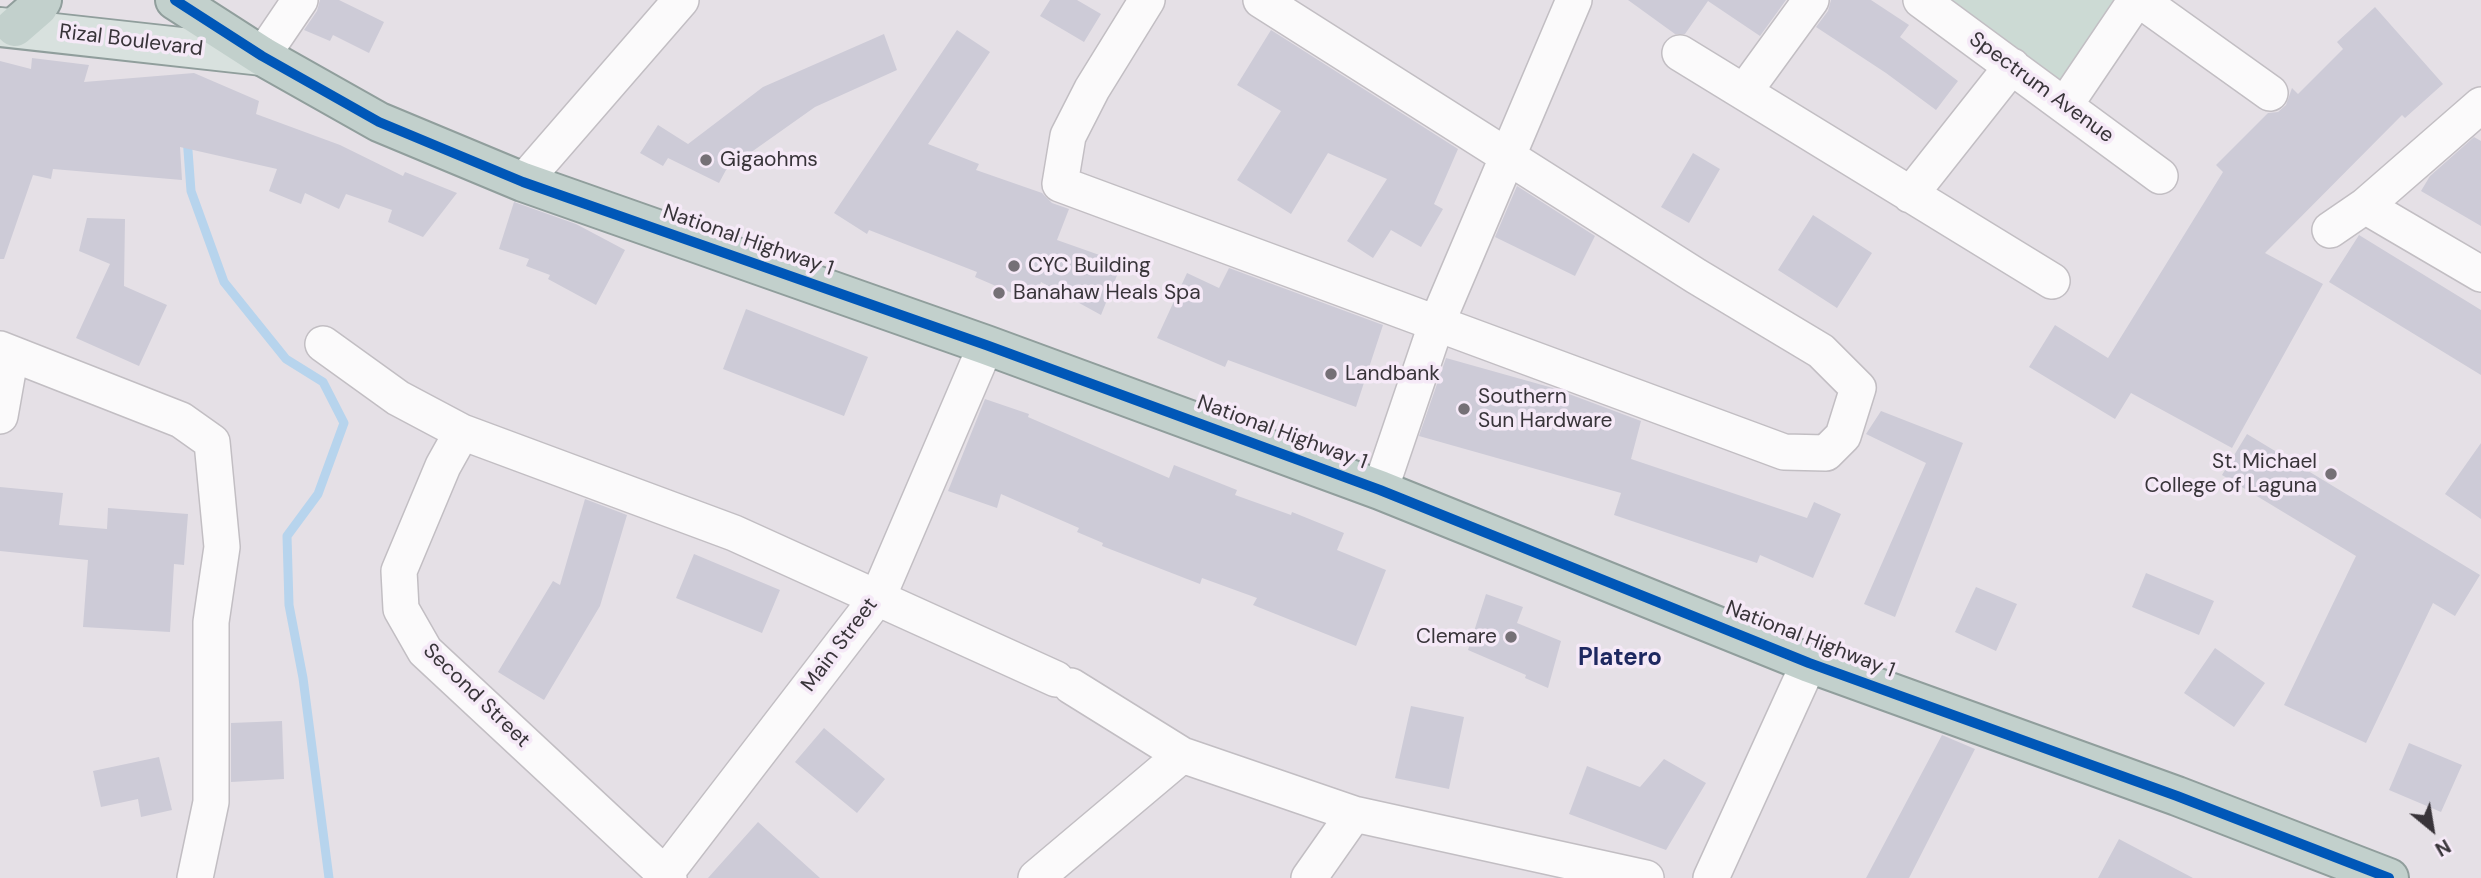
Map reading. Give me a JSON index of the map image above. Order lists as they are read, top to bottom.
{
  "streets": {
    "highway": ["National Highway 1"],
    "main road": ["Rizal Boulevard"],
    "street": ["Spectrum Avenue", "Main Street", "Second Street"]
  },
  "crossings": [
    ["Rizal Boulevard", "National Highway 1"],
    ["National Highway 1", "Main Street"],
    ["Main Street", "Second Street"]
  ],
  "districts": ["Platero"],
  "places": [
    "Gigaohms",
    "CYC Building",
    "Banahaw Heals Spa",
    "Landbank",
    "Southern Sun Hardware",
    "St. Michael College of Laguna",
    "Clemare"
  ],
  "north": "bottom right"
}
